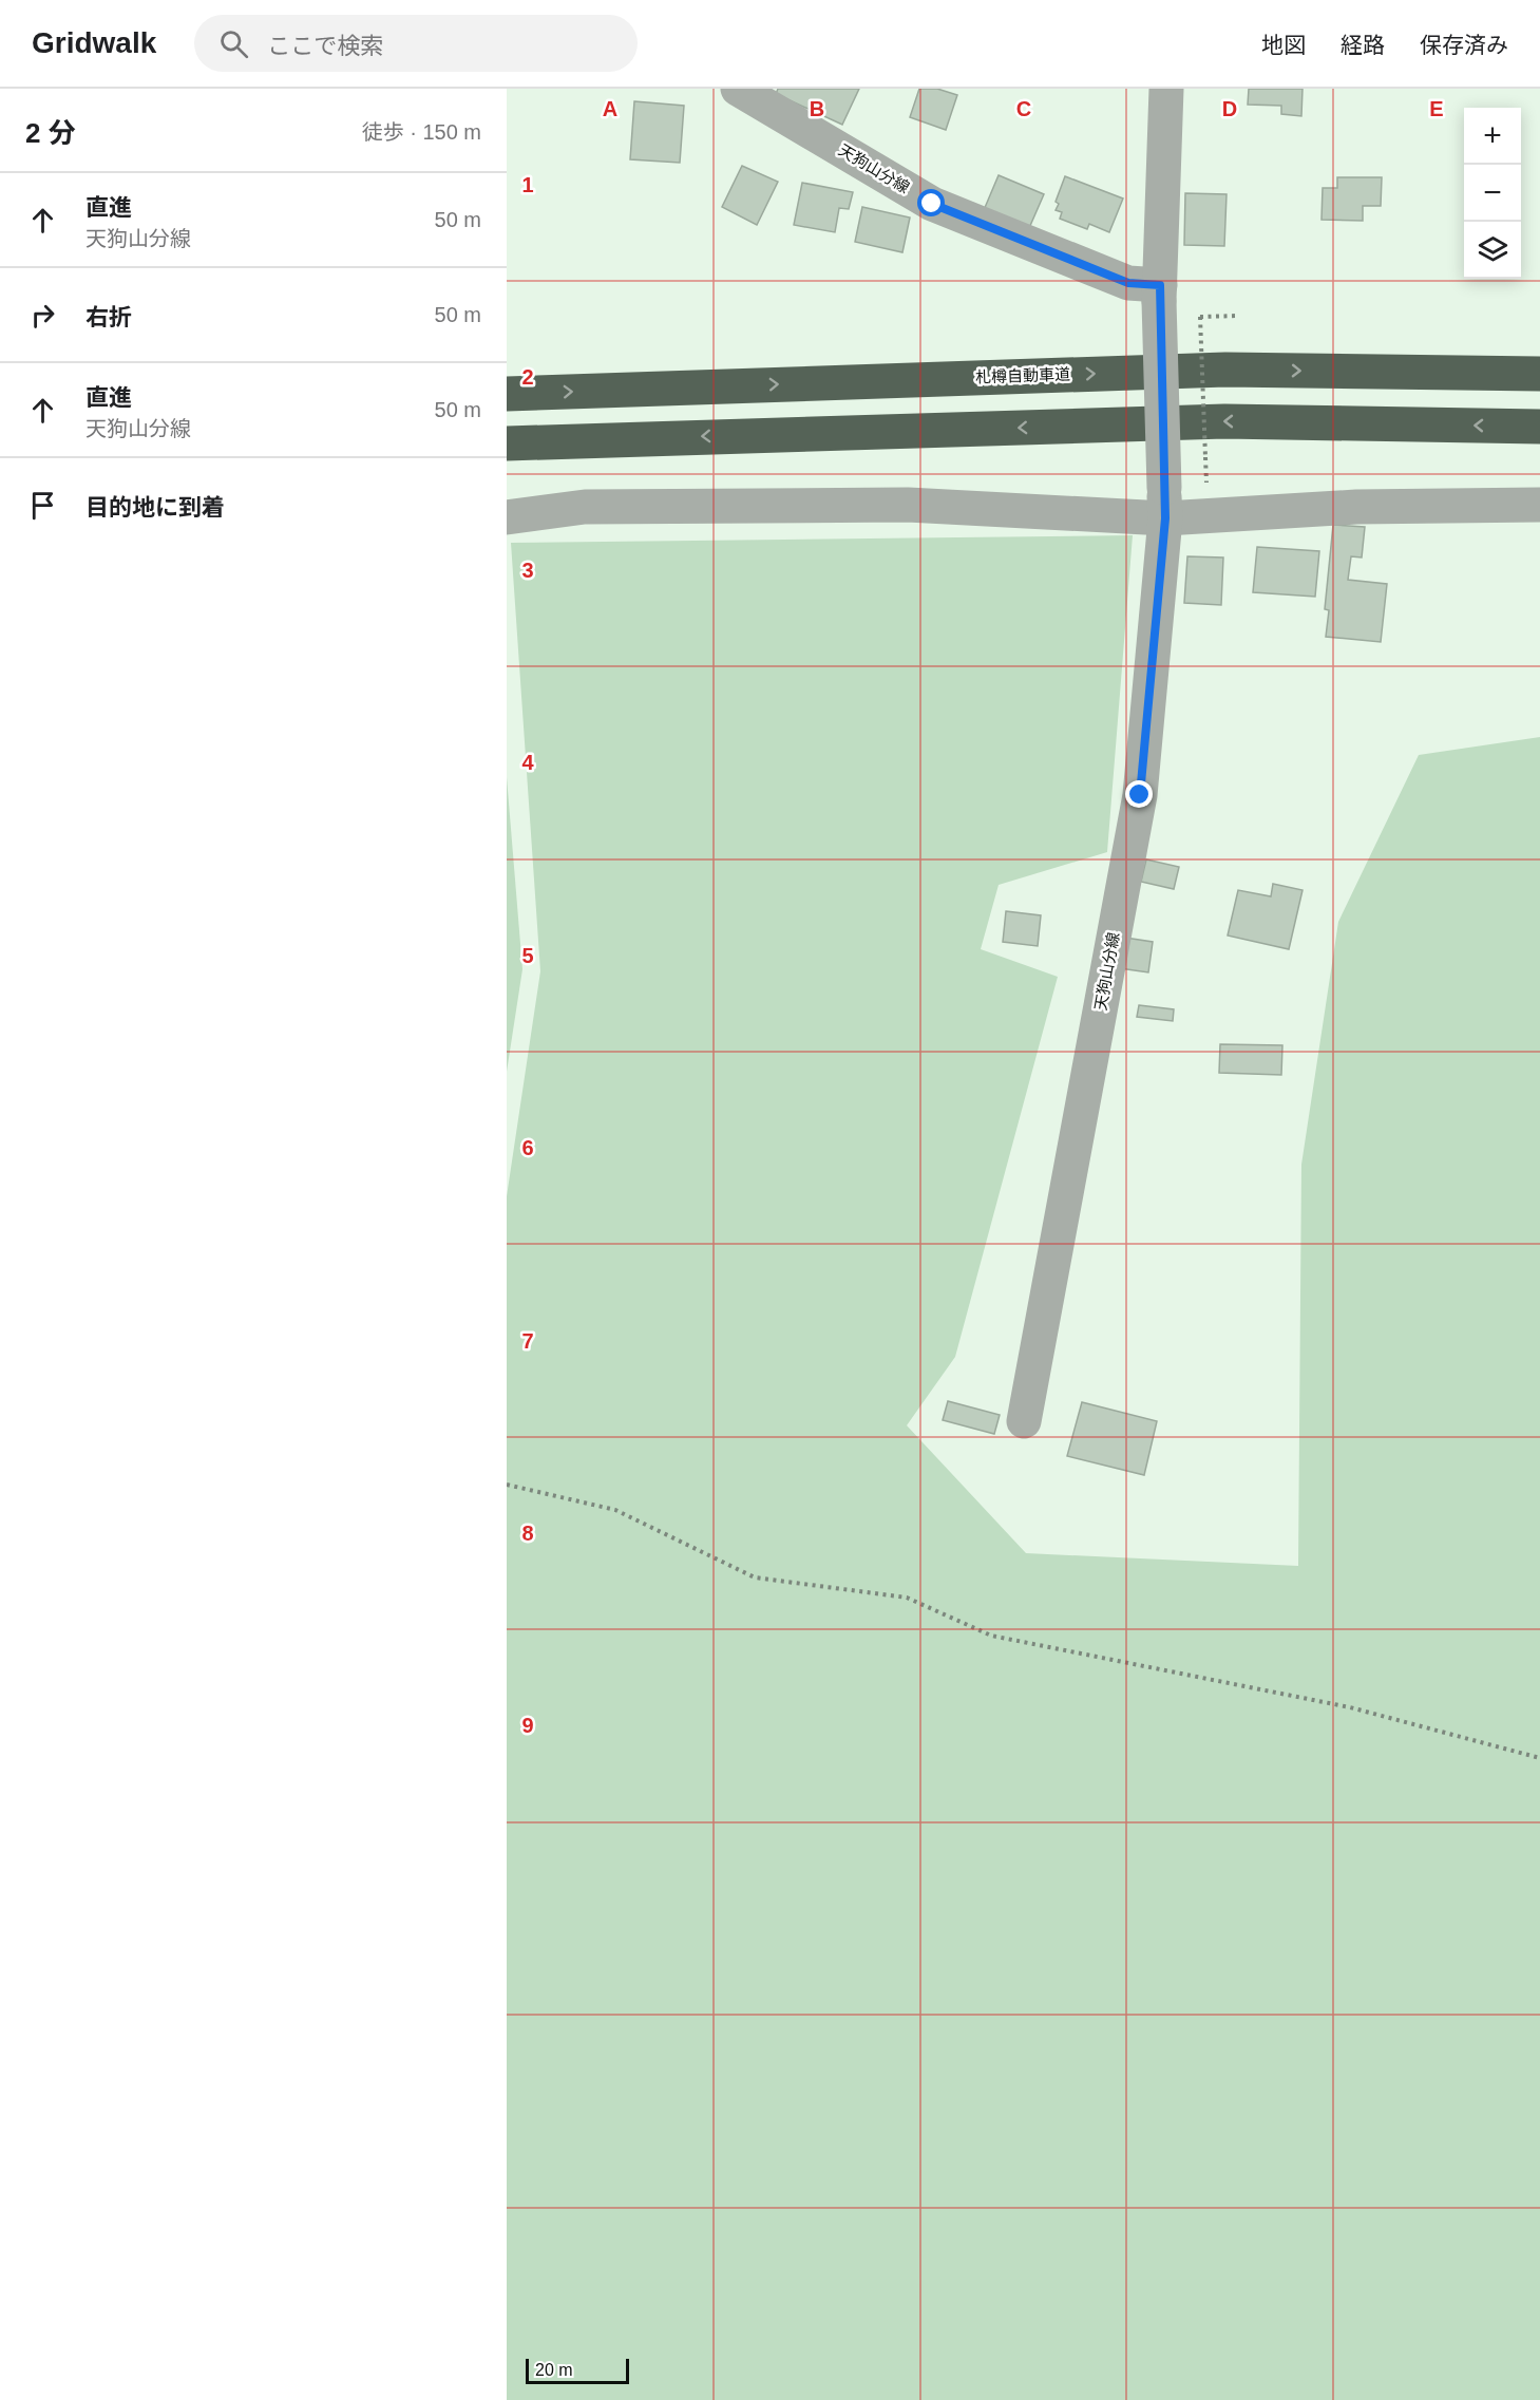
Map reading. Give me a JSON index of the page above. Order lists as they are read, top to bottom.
{
  "streets": {
    "highway": ["札樽自動車道"],
    "street": ["天狗山分線"]
  },
  "scale_bar": "20 m",
  "page": {
    "header": "Gridwalk",
    "search": "ここで検索",
    "nav": ["地図", "経路", "保存済み"],
    "heading": ["2 分", "徒歩 · 150 m"],
    "map_buttons": ["+", "−"],
    "list": [
      ["直進", "天狗山分線", "50 m"],
      ["右折", "50 m"],
      ["直進", "天狗山分線", "50 m"],
      "目的地に到着"
    ],
    "scale": "20 m"
  },
  "grid": {
    "columns": [
      "A",
      "B",
      "C",
      "D",
      "E"
    ],
    "rows": [
      "1",
      "2",
      "3",
      "4",
      "5",
      "6",
      "7",
      "8",
      "9"
    ]
  }
}
